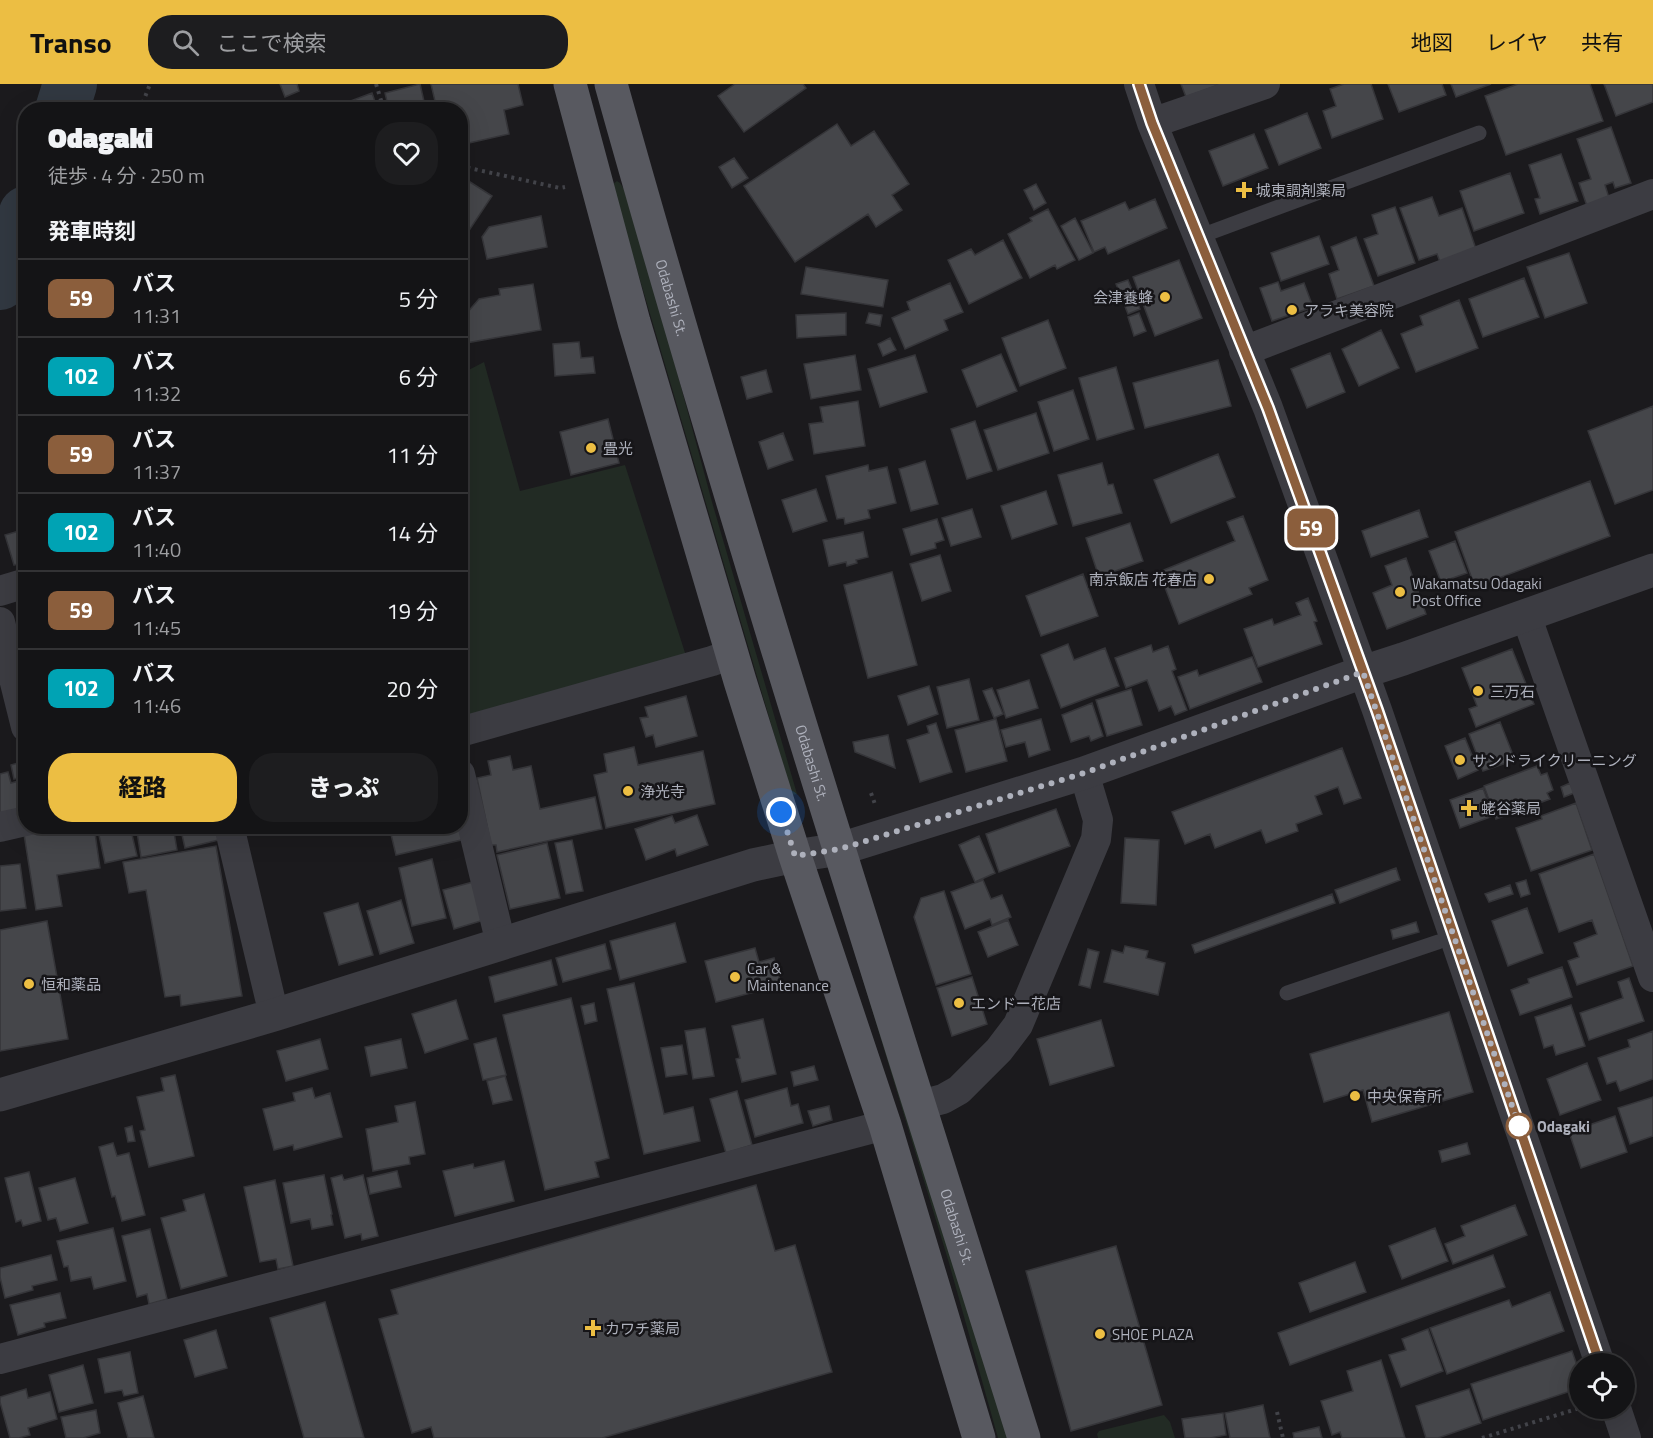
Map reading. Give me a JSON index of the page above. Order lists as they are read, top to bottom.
{
  "streets": {
    "main road": ["Odabashi St."]
  },
  "places": {
    "health": ["城東調剤薬局", "蛯谷薬局", "カワチ薬局"],
    "other": [
      "会津養蜂",
      "アラキ美容院",
      "畳光",
      "南京飯店 花春店",
      "Wakamatsu Odagaki Post Office",
      "三万石",
      "サンドライクリーニング",
      "浄光寺",
      "Car & Maintenance",
      "恒和薬品",
      "エンドー花店",
      "中央保育所",
      "Odagaki",
      "SHOE PLAZA"
    ]
  },
  "lines": ["bus line 59"],
  "page": {
    "header": "Transo",
    "search": "ここで検索",
    "nav": ["地図", "レイヤ", "共有"],
    "on_map": "59",
    "heading": [
      ["Odagaki", "徒歩 · 4 分 · 250 m"],
      "発車時刻"
    ],
    "list": [
      {
        "mark": "59",
        "name": "バス",
        "note": "11:31",
        "value": "5 分"
      },
      {
        "mark": "102",
        "name": "バス",
        "note": "11:32",
        "value": "6 分"
      },
      {
        "mark": "59",
        "name": "バス",
        "note": "11:37",
        "value": "11 分"
      },
      {
        "mark": "102",
        "name": "バス",
        "note": "11:40",
        "value": "14 分"
      },
      {
        "mark": "59",
        "name": "バス",
        "note": "11:45",
        "value": "19 分"
      },
      {
        "mark": "102",
        "name": "バス",
        "note": "11:46",
        "value": "20 分"
      }
    ],
    "buttons": ["経路", "きっぷ"]
  }
}
